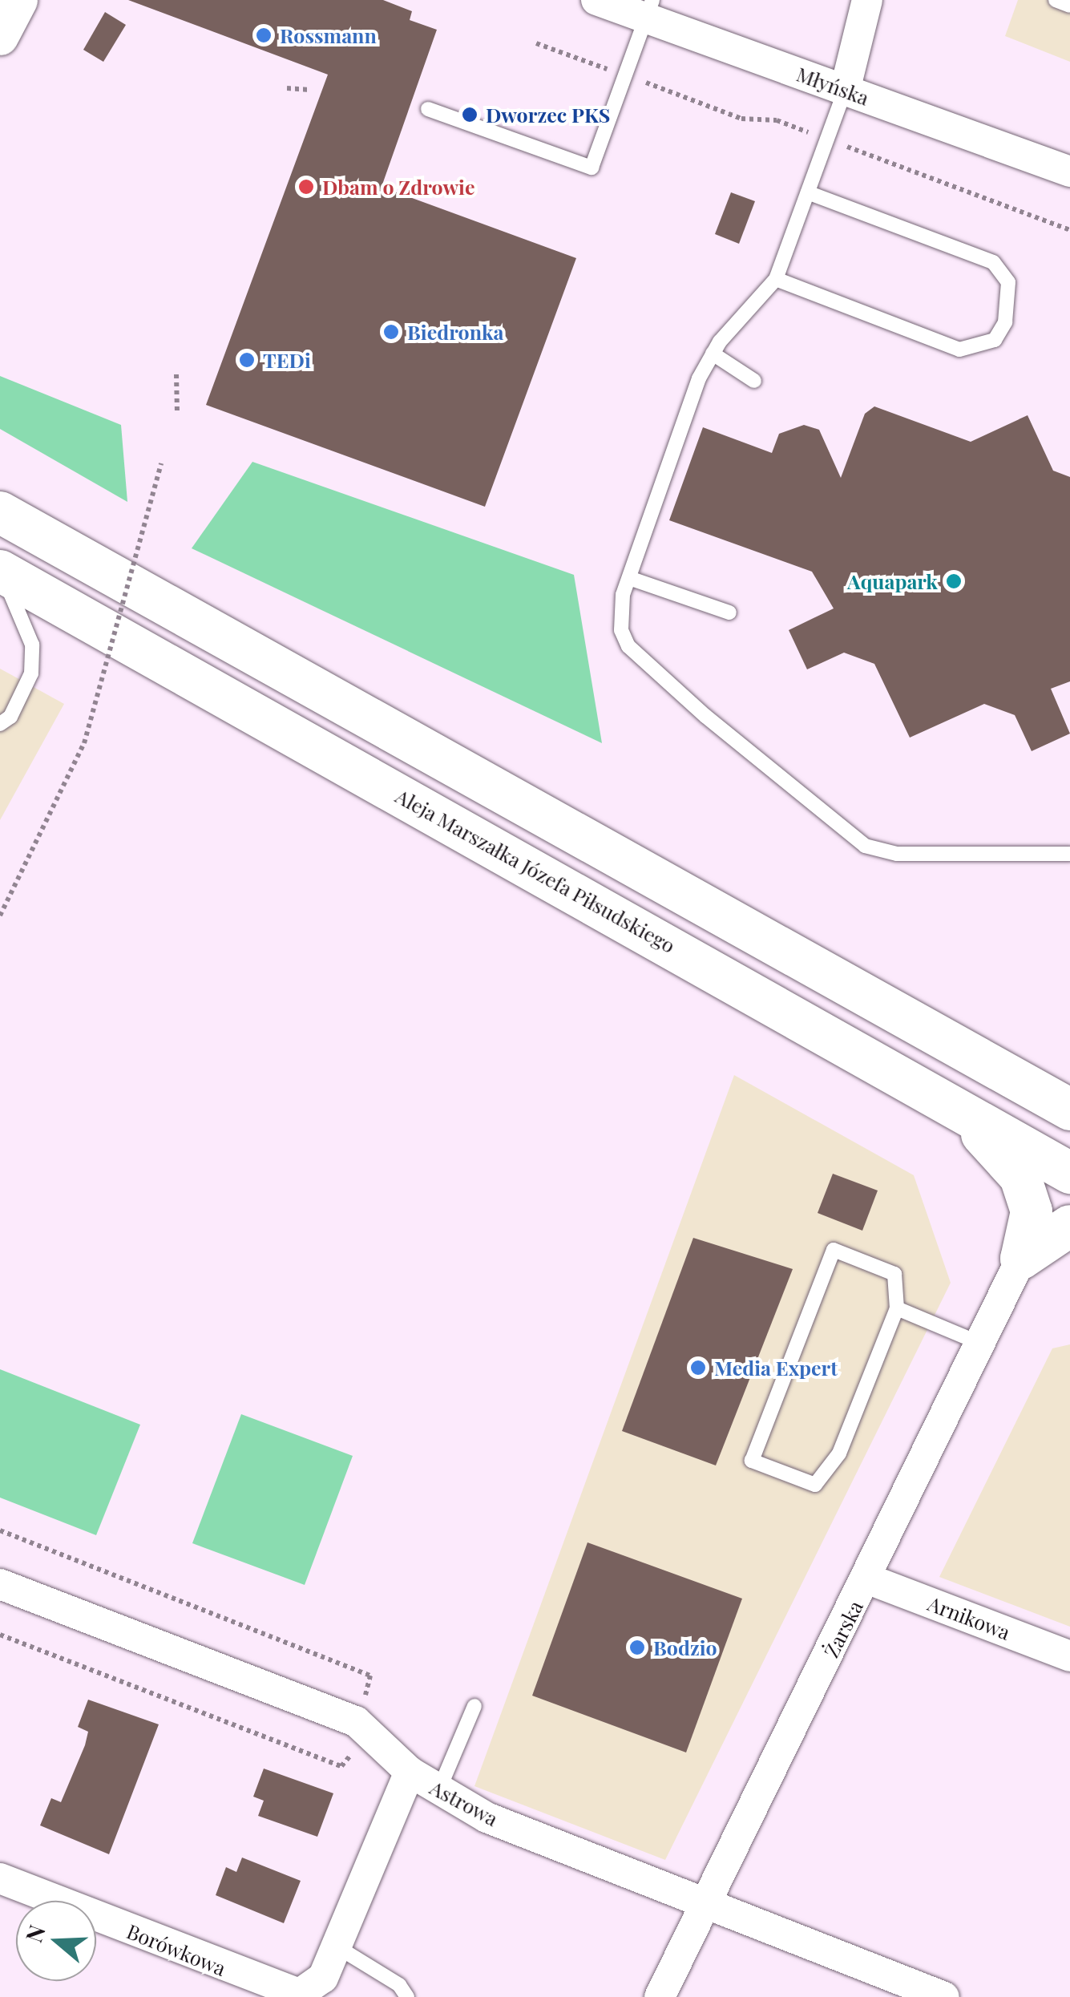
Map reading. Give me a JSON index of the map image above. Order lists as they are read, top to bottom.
{
  "streets": {
    "main road": ["Aleja Marszałka Józefa Piłsudskiego"],
    "street": [
      "Młyńska",
      "Arnikowa",
      "Żarska",
      "Astrowa",
      "Borówkowa"
    ]
  },
  "crossings": [
    ["Arnikowa", "Żarska"],
    ["Żarska", "Astrowa"],
    ["Astrowa", "Borówkowa"]
  ],
  "places": [
    "Rossmann",
    "Dworzec PKS",
    "Dbam o Zdrowie",
    "Biedronka",
    "TEDi",
    "Aquapark",
    "Media Expert",
    "Bodzio"
  ],
  "north": "left"
}
